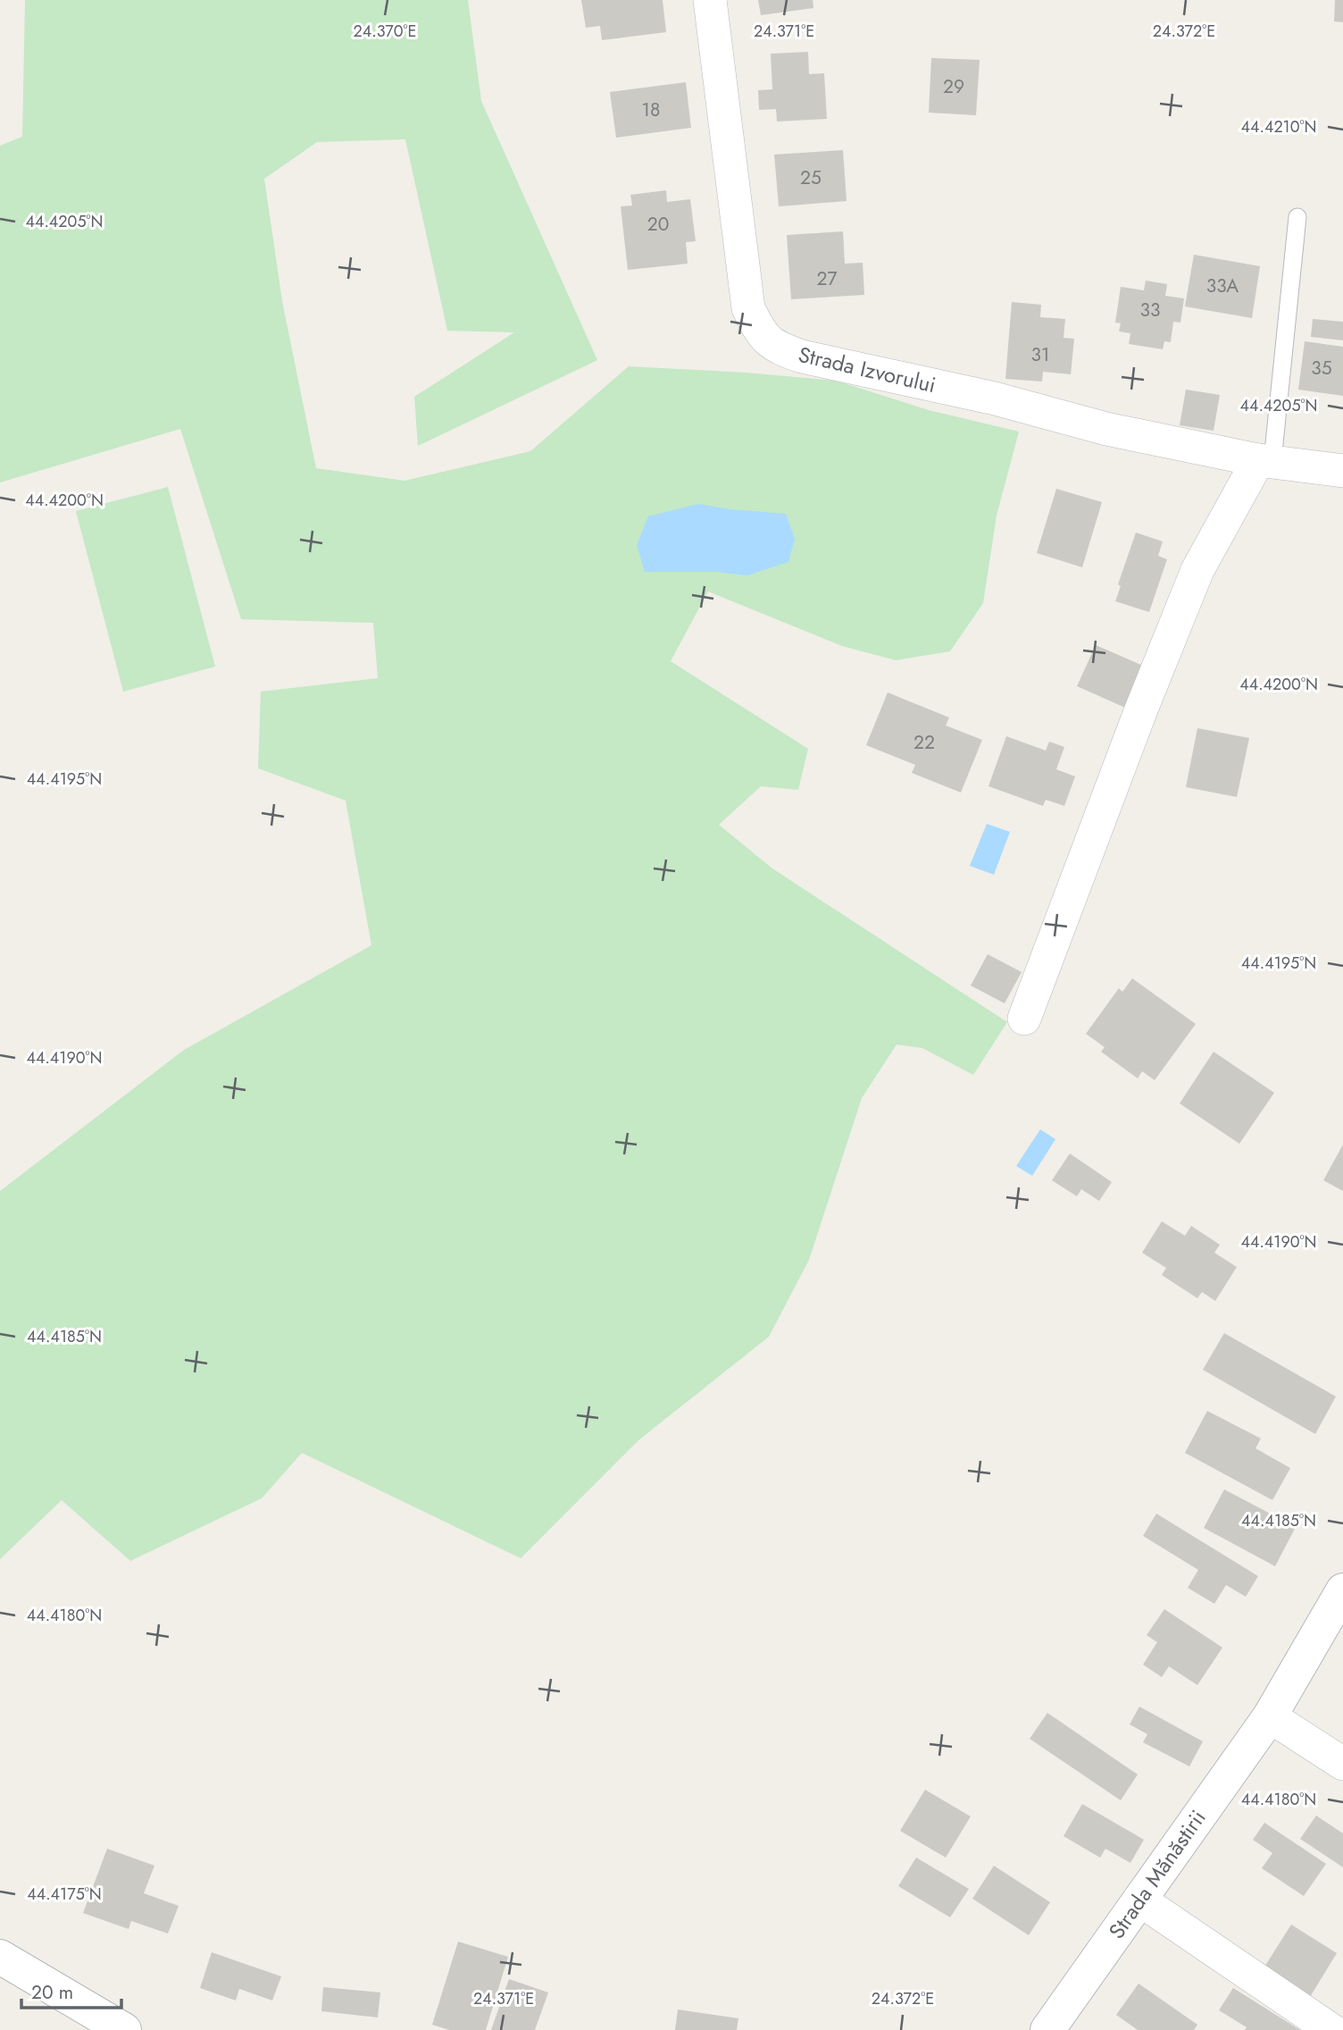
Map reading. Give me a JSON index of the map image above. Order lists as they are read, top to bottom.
{
  "streets": {
    "street": ["Strada Izvorului", "Strada Mănăstirii"]
  },
  "house_numbers": [
    "29",
    "18",
    "25",
    "20",
    "27",
    "33A",
    "33",
    "31",
    "35",
    "22"
  ],
  "scale_bar": "20 m",
  "coordinates": [
    "24.370°E",
    "24.371°E",
    "24.372°E",
    "44.4210°N",
    "44.4205°N",
    "44.4200°N",
    "44.4195°N",
    "44.4190°N",
    "44.4185°N",
    "44.4180°N",
    "44.4175°N"
  ]
}
